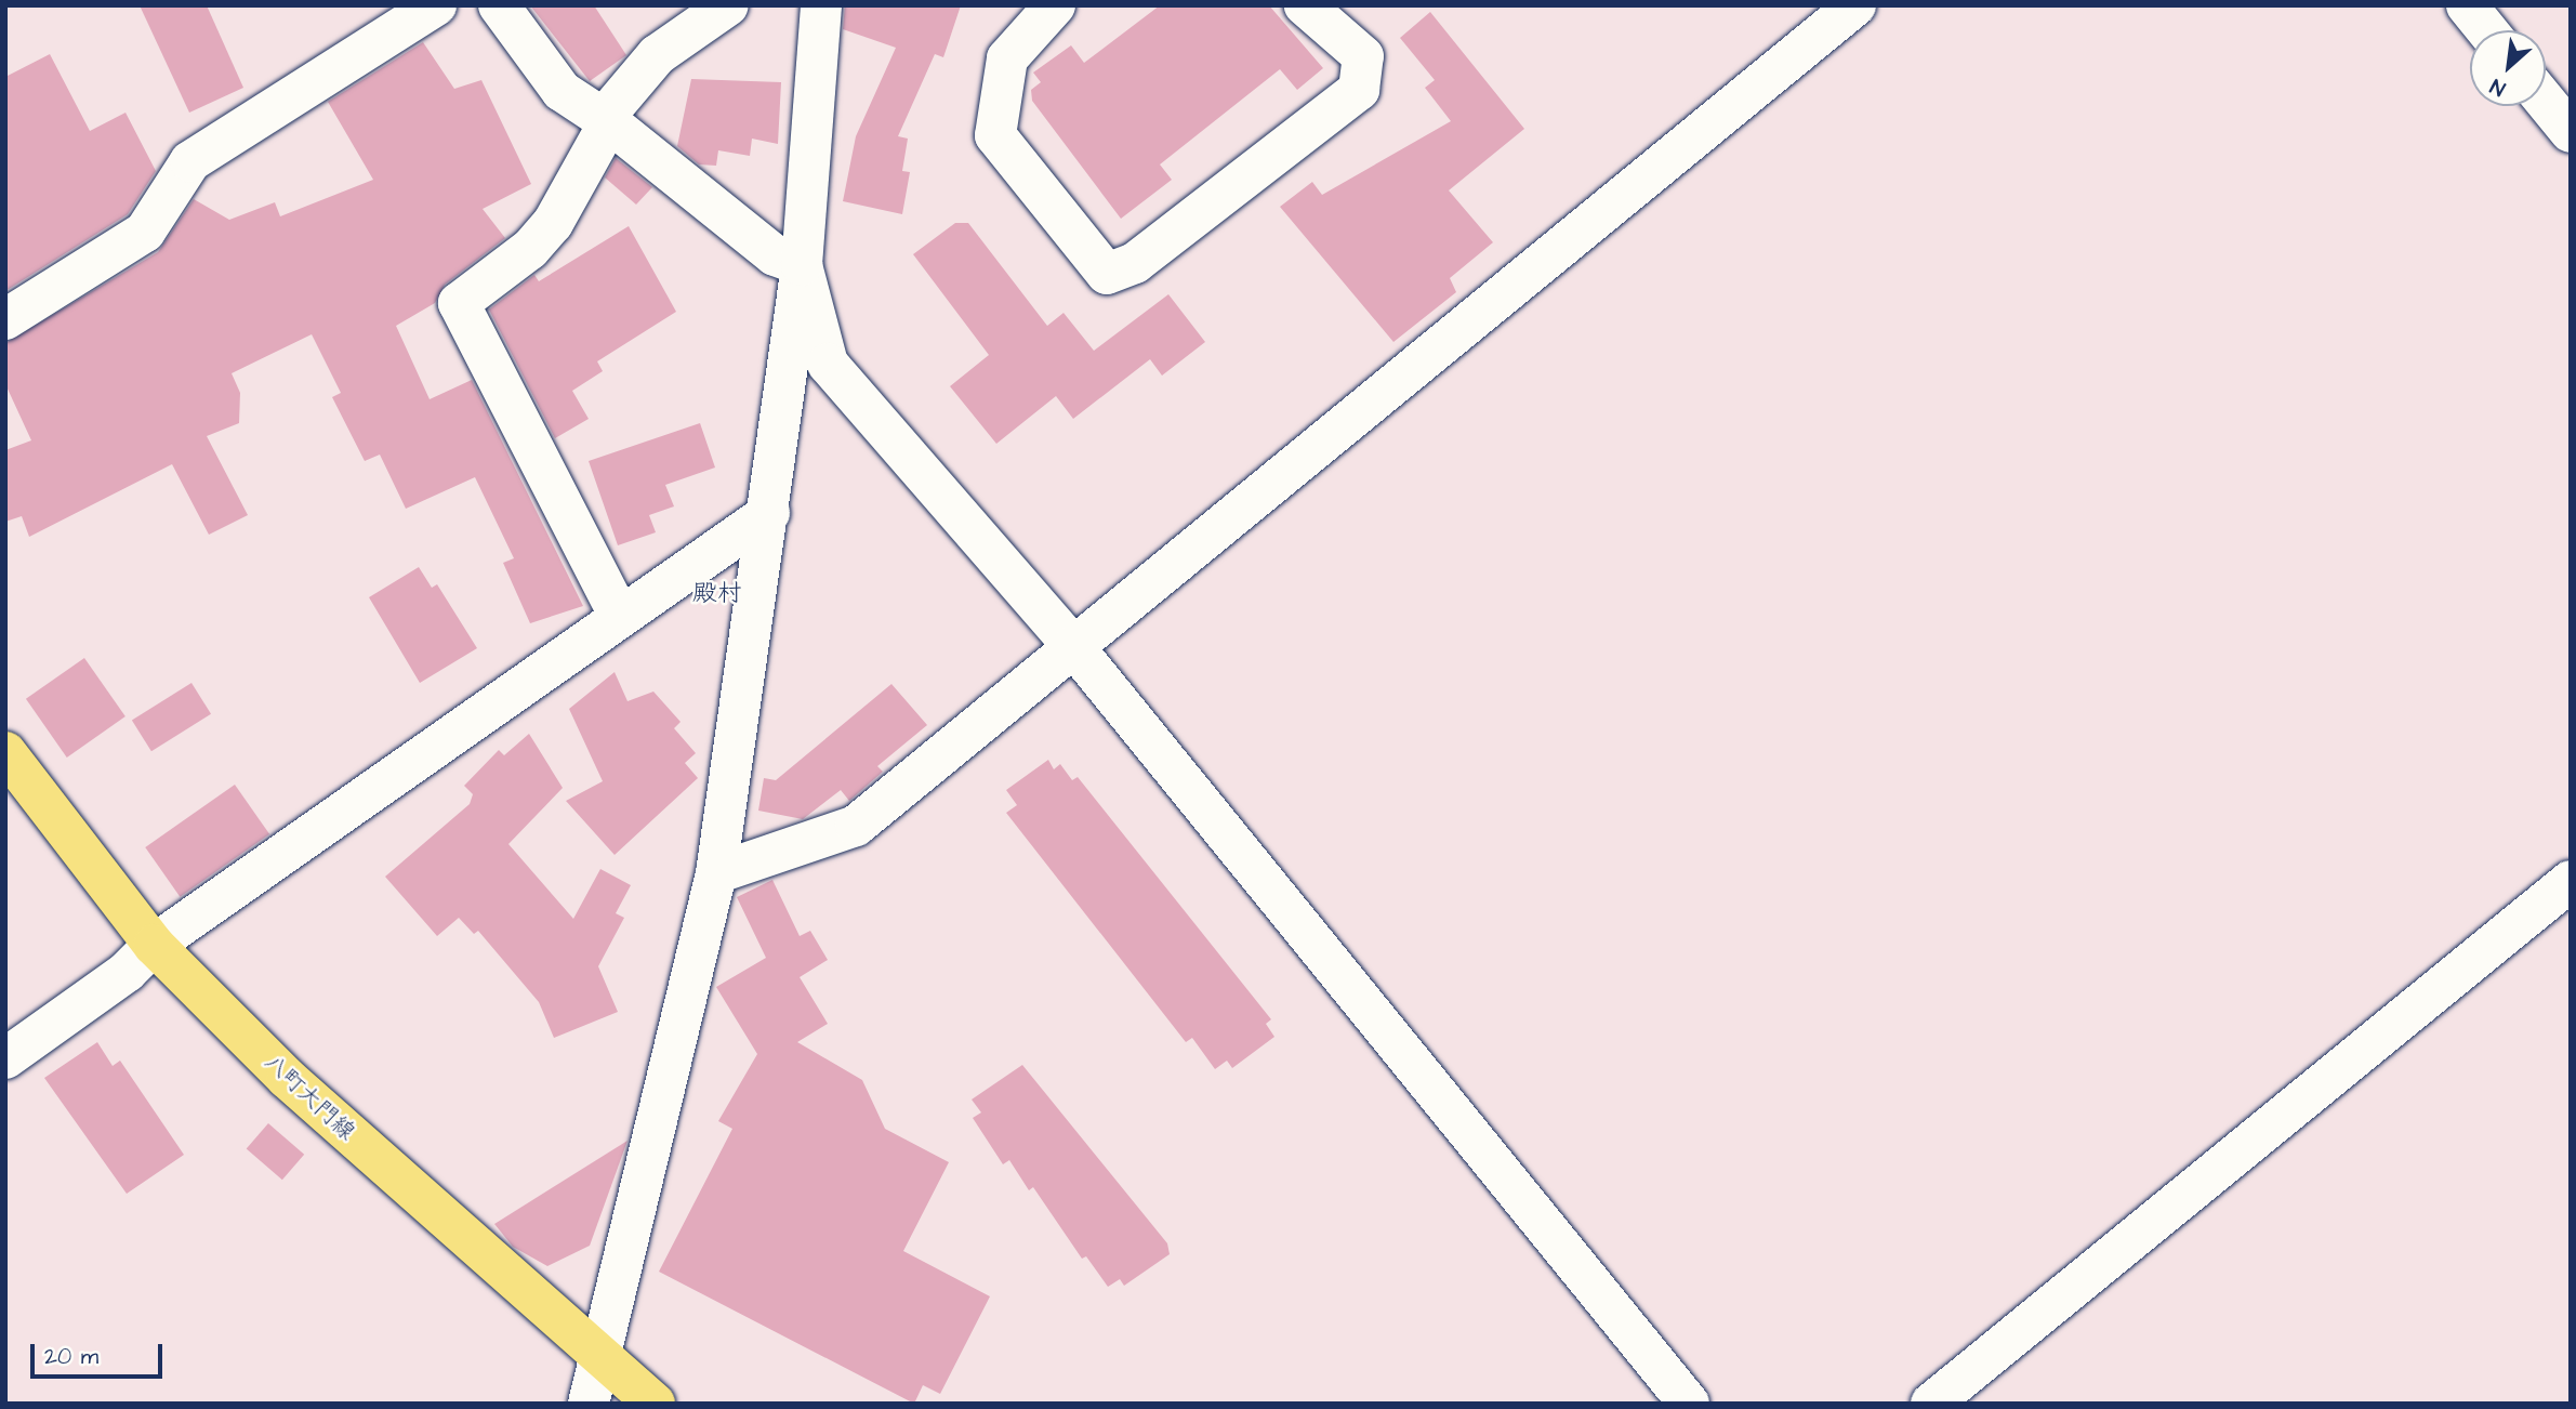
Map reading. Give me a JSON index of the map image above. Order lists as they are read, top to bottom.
{
  "streets": {
    "main road": ["八町大門線"]
  },
  "districts": ["殿村"],
  "scale_bar": "20 m",
  "north": "bottom left"
}
